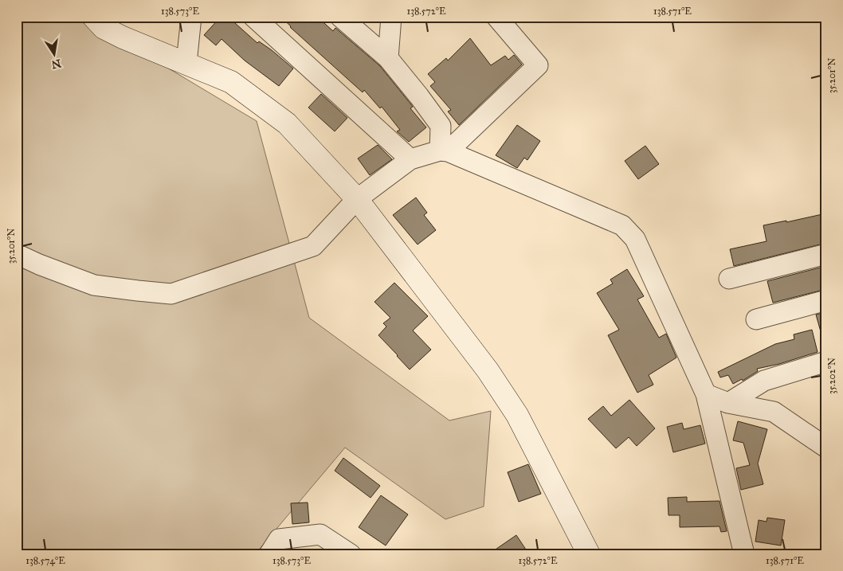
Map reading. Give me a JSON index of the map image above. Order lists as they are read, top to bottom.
{
  "north": "bottom",
  "coordinates": [
    "138.573°E",
    "138.572°E",
    "138.571°E",
    "35.201°N",
    "35.202°N",
    "138.574°E"
  ]
}
